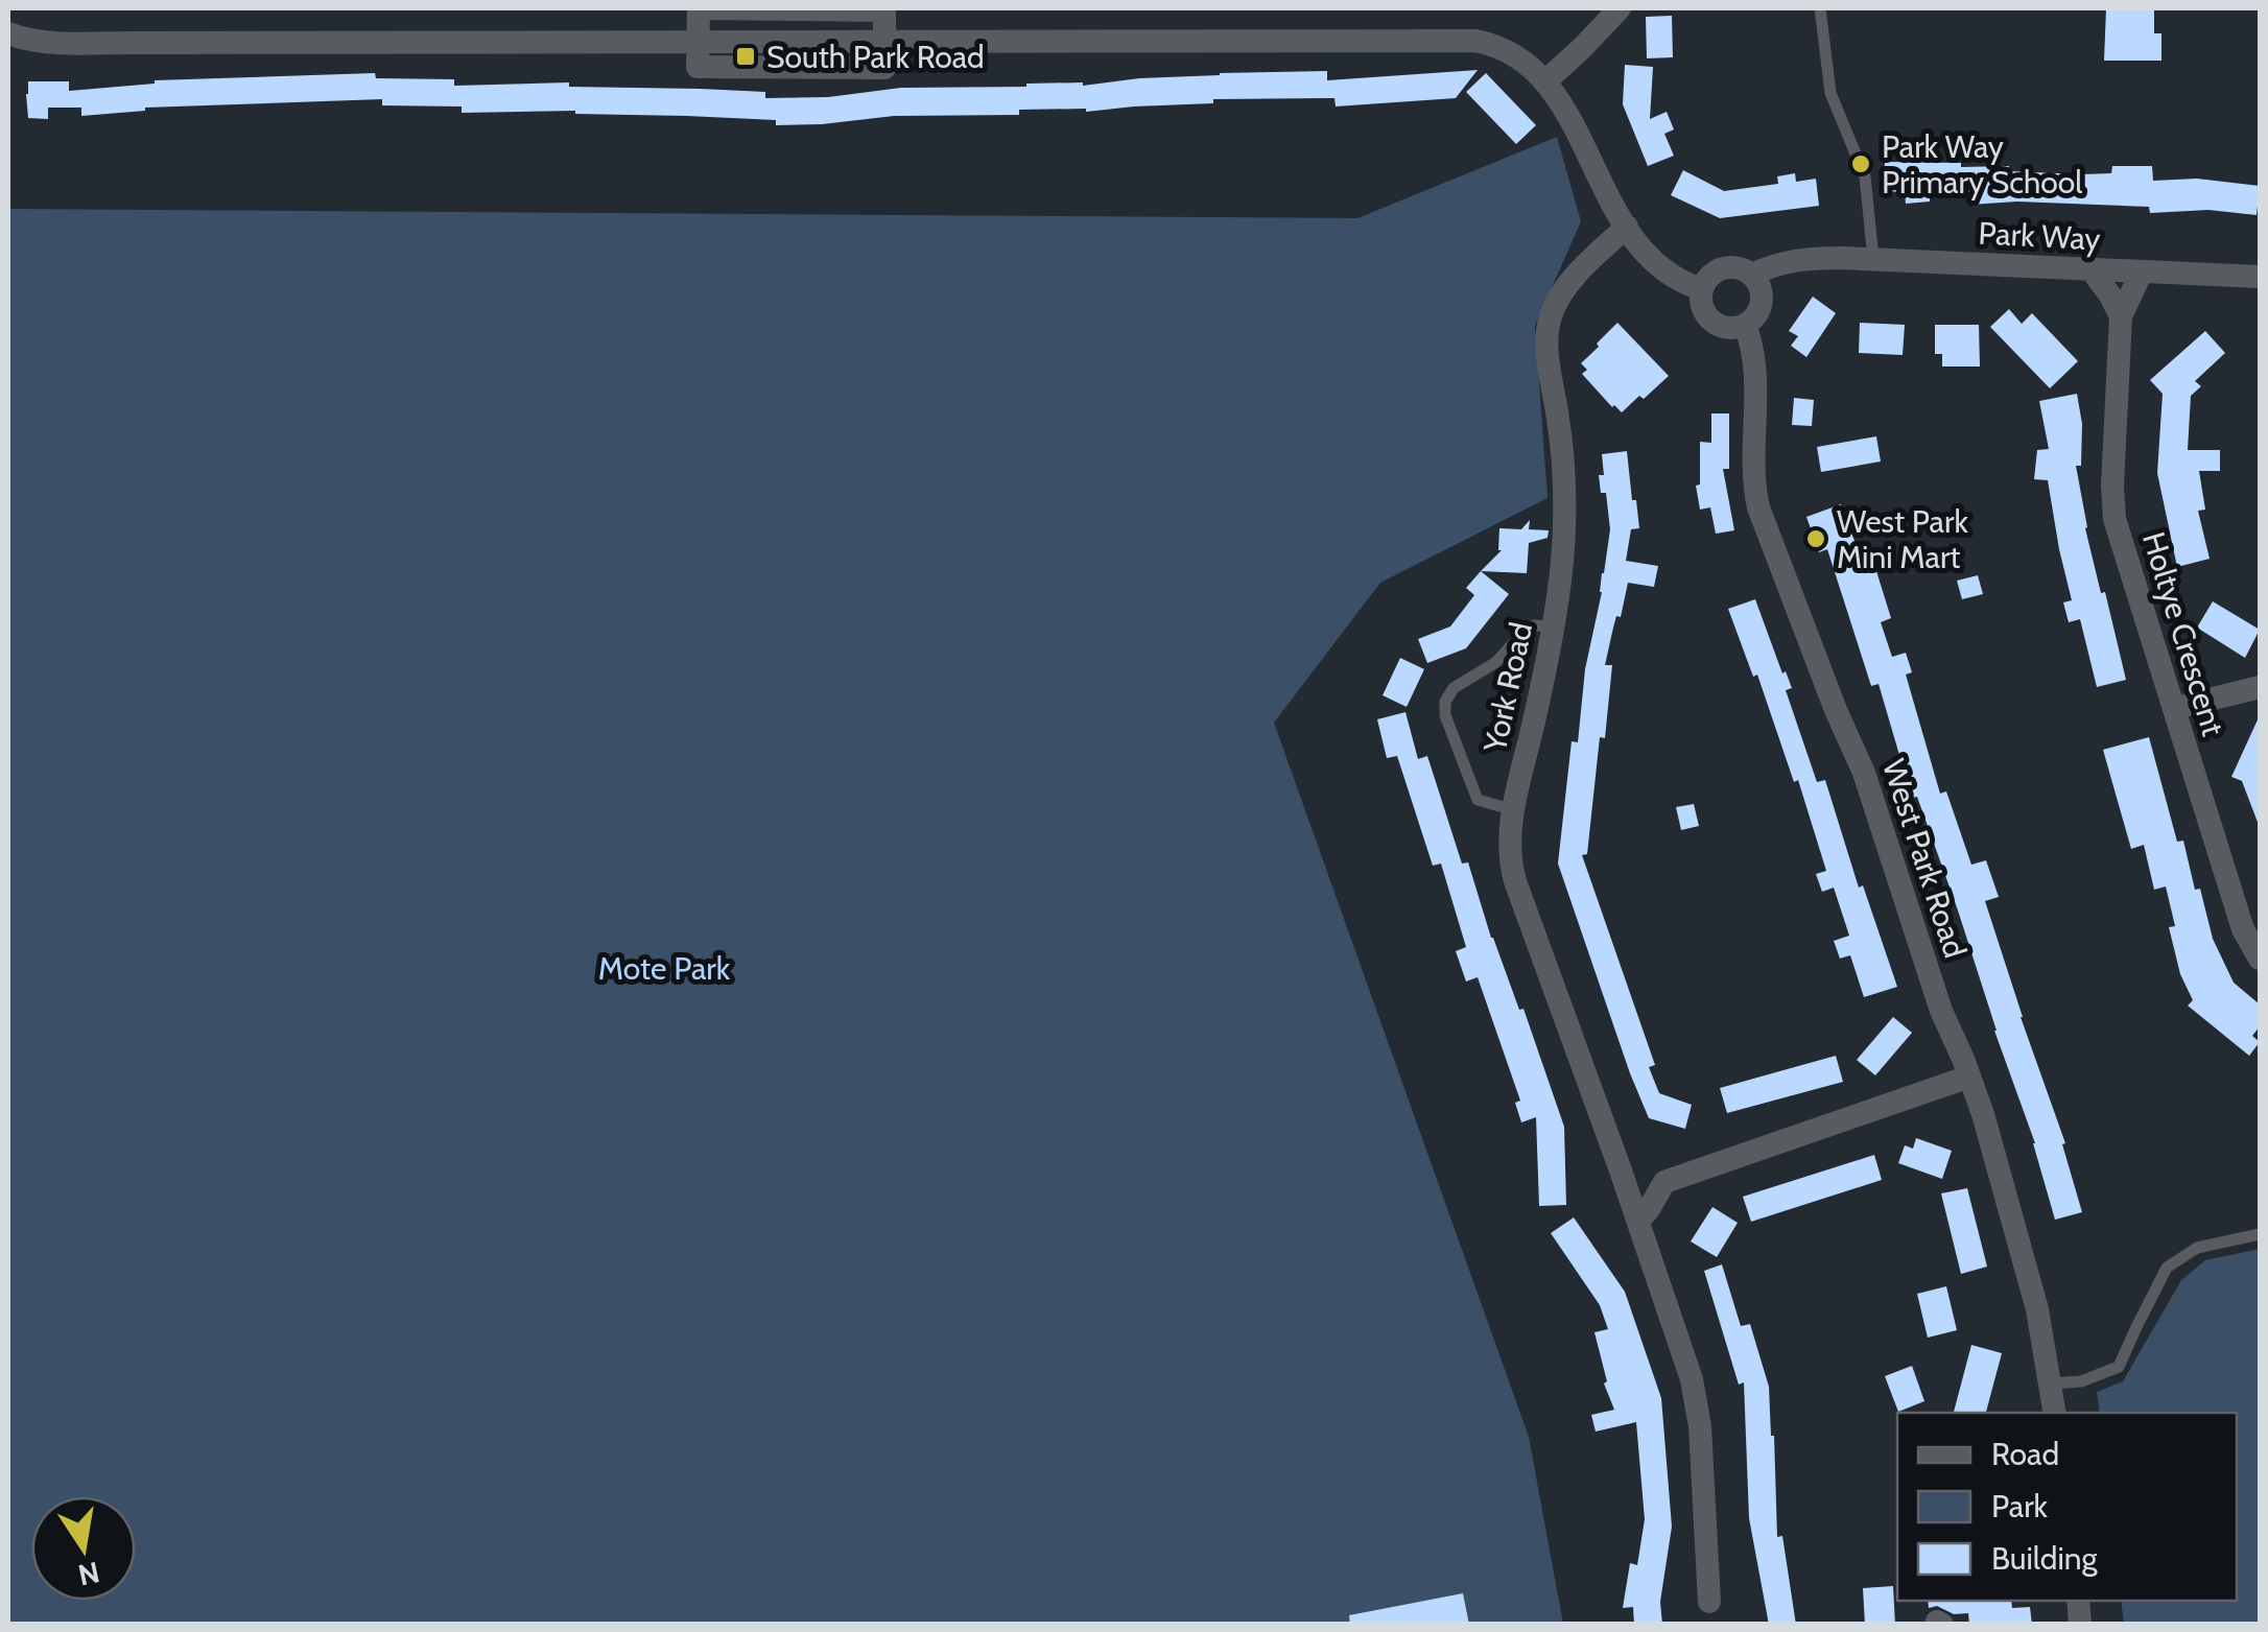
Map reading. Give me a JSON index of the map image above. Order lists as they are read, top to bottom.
{
  "streets": {
    "street": [
      "Park Way",
      "Holtye Crescent",
      "York Road",
      "West Park Road"
    ]
  },
  "crossings": [
    ["Park Way", "Holtye Crescent"],
    ["Park Way", "West Park Road"]
  ],
  "parks": ["Mote Park"],
  "places": {
    "transit": ["South Park Road"],
    "other": ["Park Way Primary School", "West Park Mini Mart"]
  },
  "legend": ["Road", "Park", "Building"],
  "north": "bottom"
}
